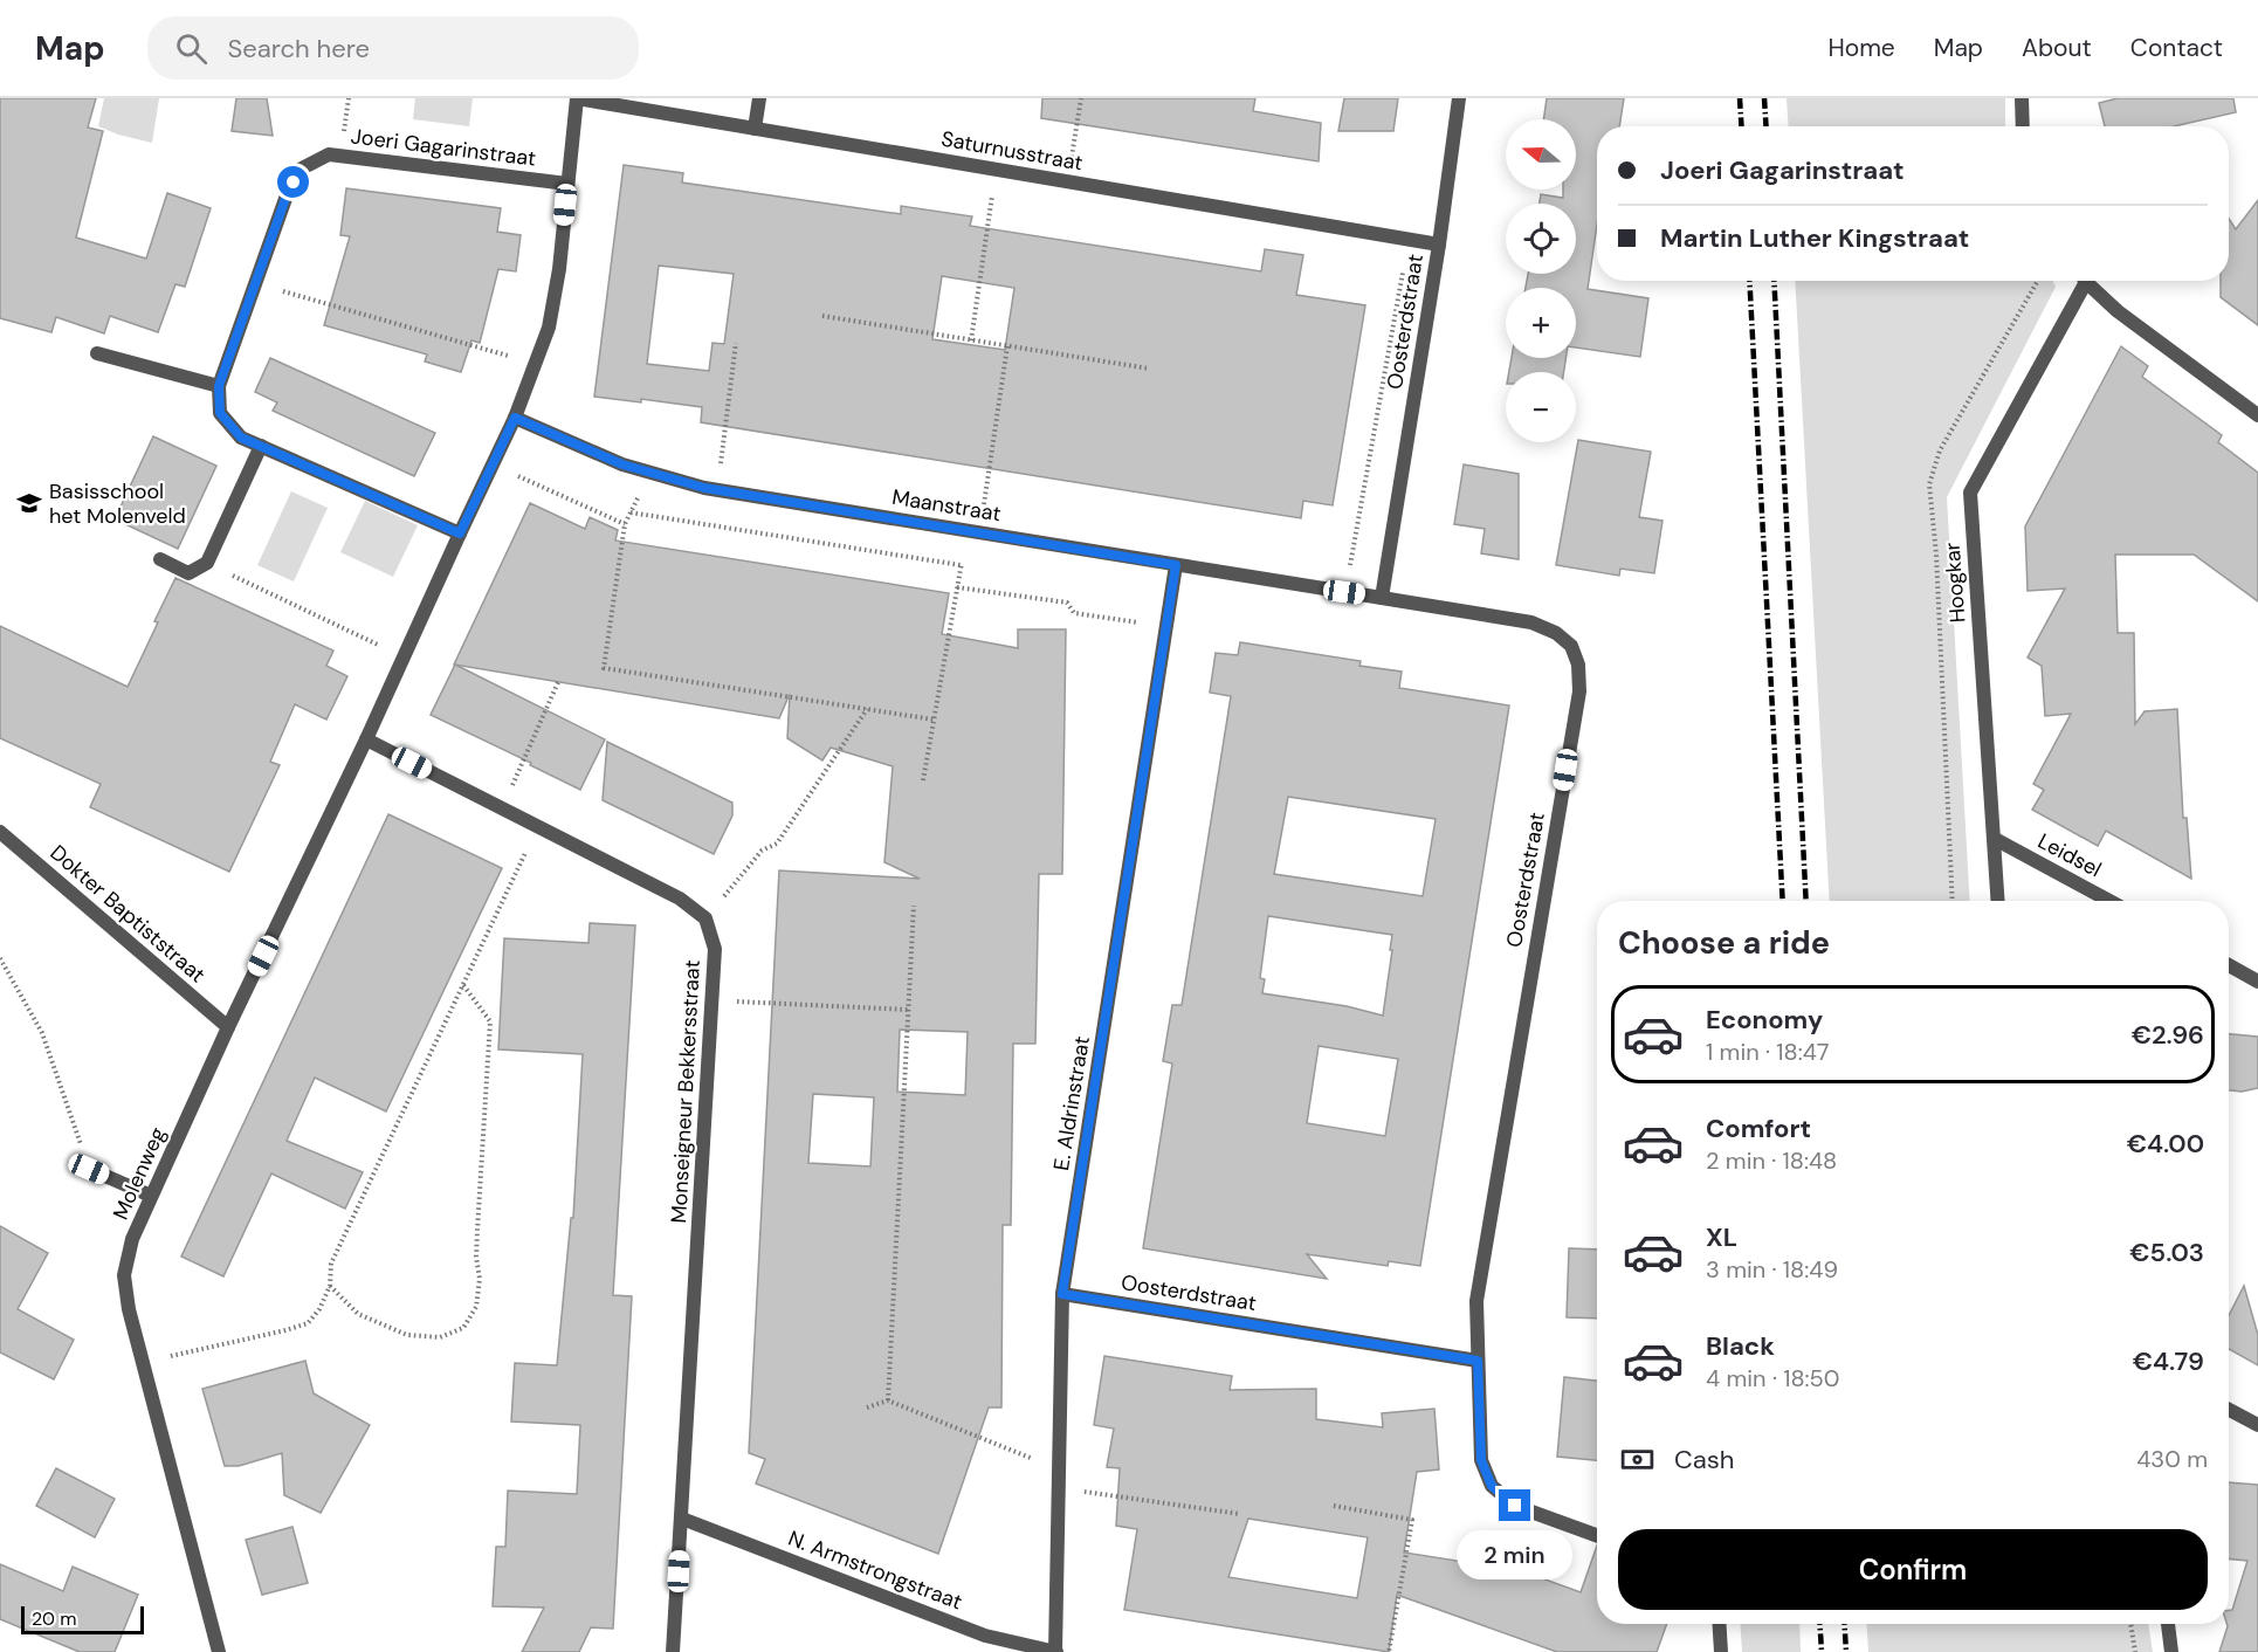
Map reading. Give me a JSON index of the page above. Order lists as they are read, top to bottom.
{
  "streets": {
    "street": [
      "Joeri Gagarinstraat",
      "Saturnusstraat",
      "Oosterdstraat",
      "Maanstraat",
      "Hoogkar",
      "Leidsel",
      "Dokter Baptiststraat",
      "Monseigneur Bekkersstraat",
      "E. Aldrinstraat",
      "Molenweg",
      "N. Armstrongstraat"
    ]
  },
  "crossings": [
    ["Saturnusstraat", "Oosterdstraat"],
    ["Oosterdstraat", "Maanstraat"],
    ["Oosterdstraat", "E. Aldrinstraat"],
    ["Maanstraat", "E. Aldrinstraat"],
    ["Hoogkar", "Leidsel"],
    ["Dokter Baptiststraat", "Molenweg"],
    ["Monseigneur Bekkersstraat", "N. Armstrongstraat"],
    ["E. Aldrinstraat", "N. Armstrongstraat"]
  ],
  "places": {
    "school or university": ["Basisschool het Molenveld"]
  },
  "scale_bar": "20 m",
  "north": "left",
  "page": {
    "header": "Map",
    "search": "Search here",
    "nav": [
      "Home",
      "Map",
      "About",
      "Contact"
    ],
    "map_buttons": ["+", "−"],
    "banner": ["Joeri Gagarinstraat", "Martin Luther Kingstraat"],
    "heading": "Choose a ride",
    "list": [
      {
        "name": "Economy",
        "note": "1 min · 18:47",
        "value": "€2.96"
      },
      {
        "name": "Comfort",
        "note": "2 min · 18:48",
        "value": "€4.00"
      },
      {
        "name": "XL",
        "note": "3 min · 18:49",
        "value": "€5.03"
      },
      {
        "name": "Black",
        "note": "4 min · 18:50",
        "value": "€4.79"
      }
    ],
    "pay": ["Cash", "430 m"],
    "buttons": "Confirm",
    "bubble": "2 min",
    "scale": "20 m"
  }
}
